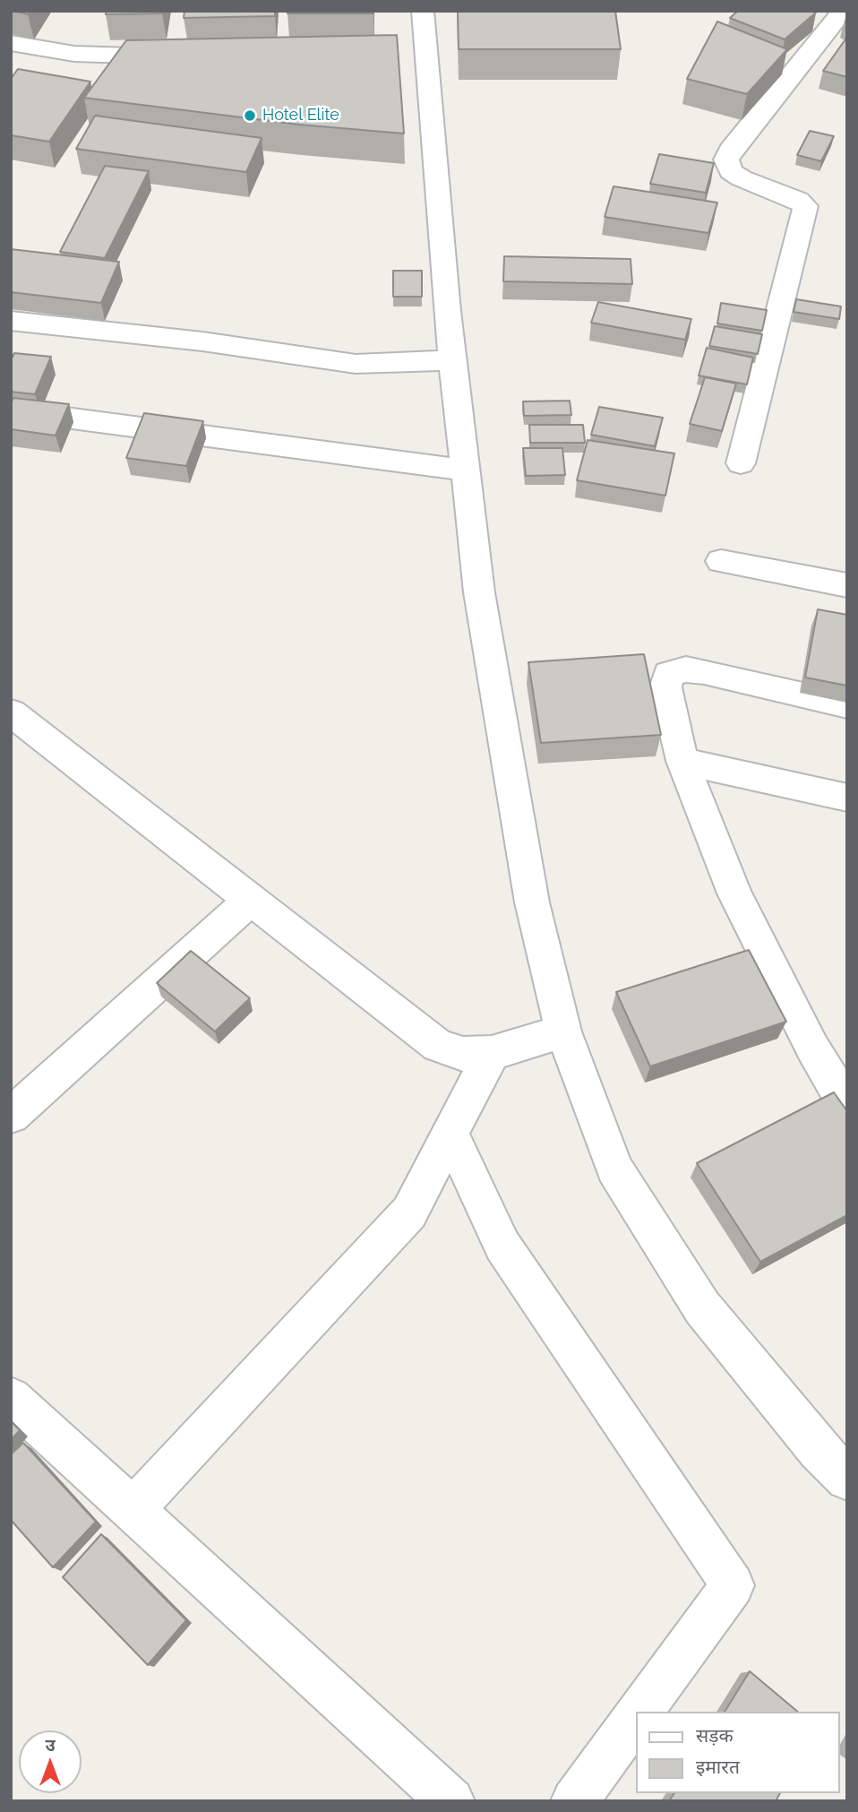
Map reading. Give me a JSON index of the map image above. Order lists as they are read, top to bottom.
{
  "places": ["Hotel Elite"],
  "legend": ["सड़क", "इमारत"],
  "north": "top"
}
